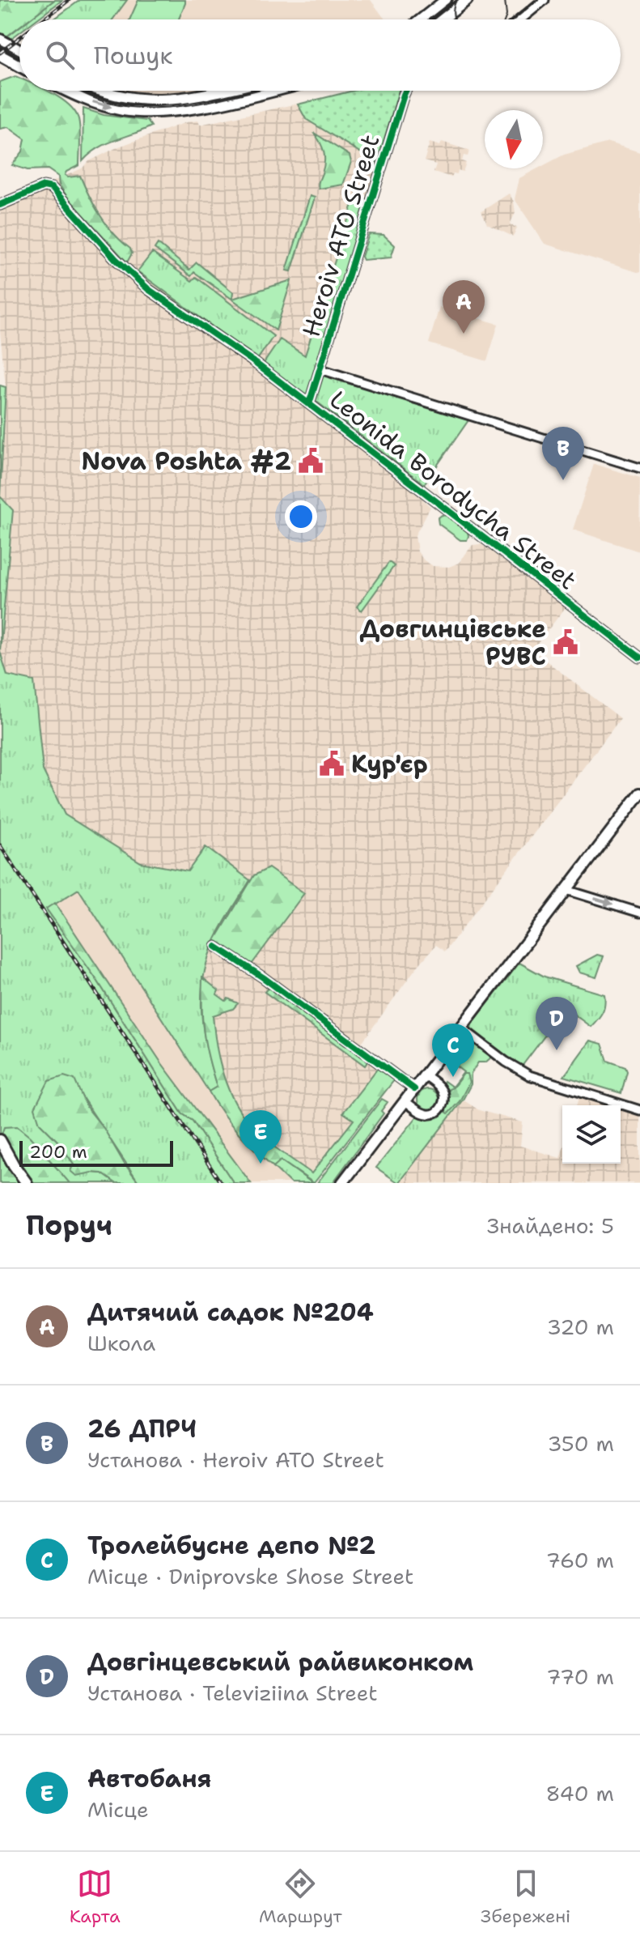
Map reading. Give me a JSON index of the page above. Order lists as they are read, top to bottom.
{
  "streets": {
    "street": ["Heroiv ATO Street", "Leonida Borodycha Street"]
  },
  "crossings": [
    ["Heroiv ATO Street", "Leonida Borodycha Street"]
  ],
  "places": {
    "public building": ["Nova Poshta #2", "Довгинцівське РУВС", "Кур'єр"]
  },
  "scale_bar": "200 m",
  "north": "bottom",
  "page": {
    "search": "Пошук",
    "pins": [
      "A",
      "B",
      "D",
      "C",
      "E"
    ],
    "scale": "200 m",
    "heading": ["Поруч", "Знайдено: 5"],
    "list": [
      {
        "mark": "A",
        "name": "Дитячий садок №204",
        "note": "Школа",
        "value": "320 m"
      },
      {
        "mark": "B",
        "name": "26 ДПРЧ",
        "note": "Установа · Heroiv ATO Street",
        "value": "350 m"
      },
      {
        "mark": "C",
        "name": "Тролейбусне депо №2",
        "note": "Місце · Dniprovske Shose Street",
        "value": "760 m"
      },
      {
        "mark": "D",
        "name": "Довгінцевський райвиконком",
        "note": "Установа · Televiziina Street",
        "value": "770 m"
      },
      {
        "mark": "E",
        "name": "Автобаня",
        "note": "Місце",
        "value": "840 m"
      }
    ],
    "nav": ["Карта", "Маршрут", "Збережені"]
  }
}
